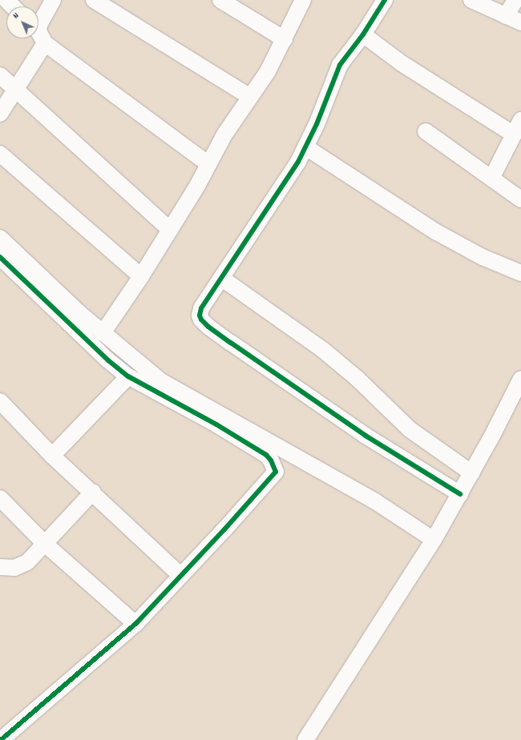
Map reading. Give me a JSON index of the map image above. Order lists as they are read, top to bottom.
{
  "north": "top left"
}
